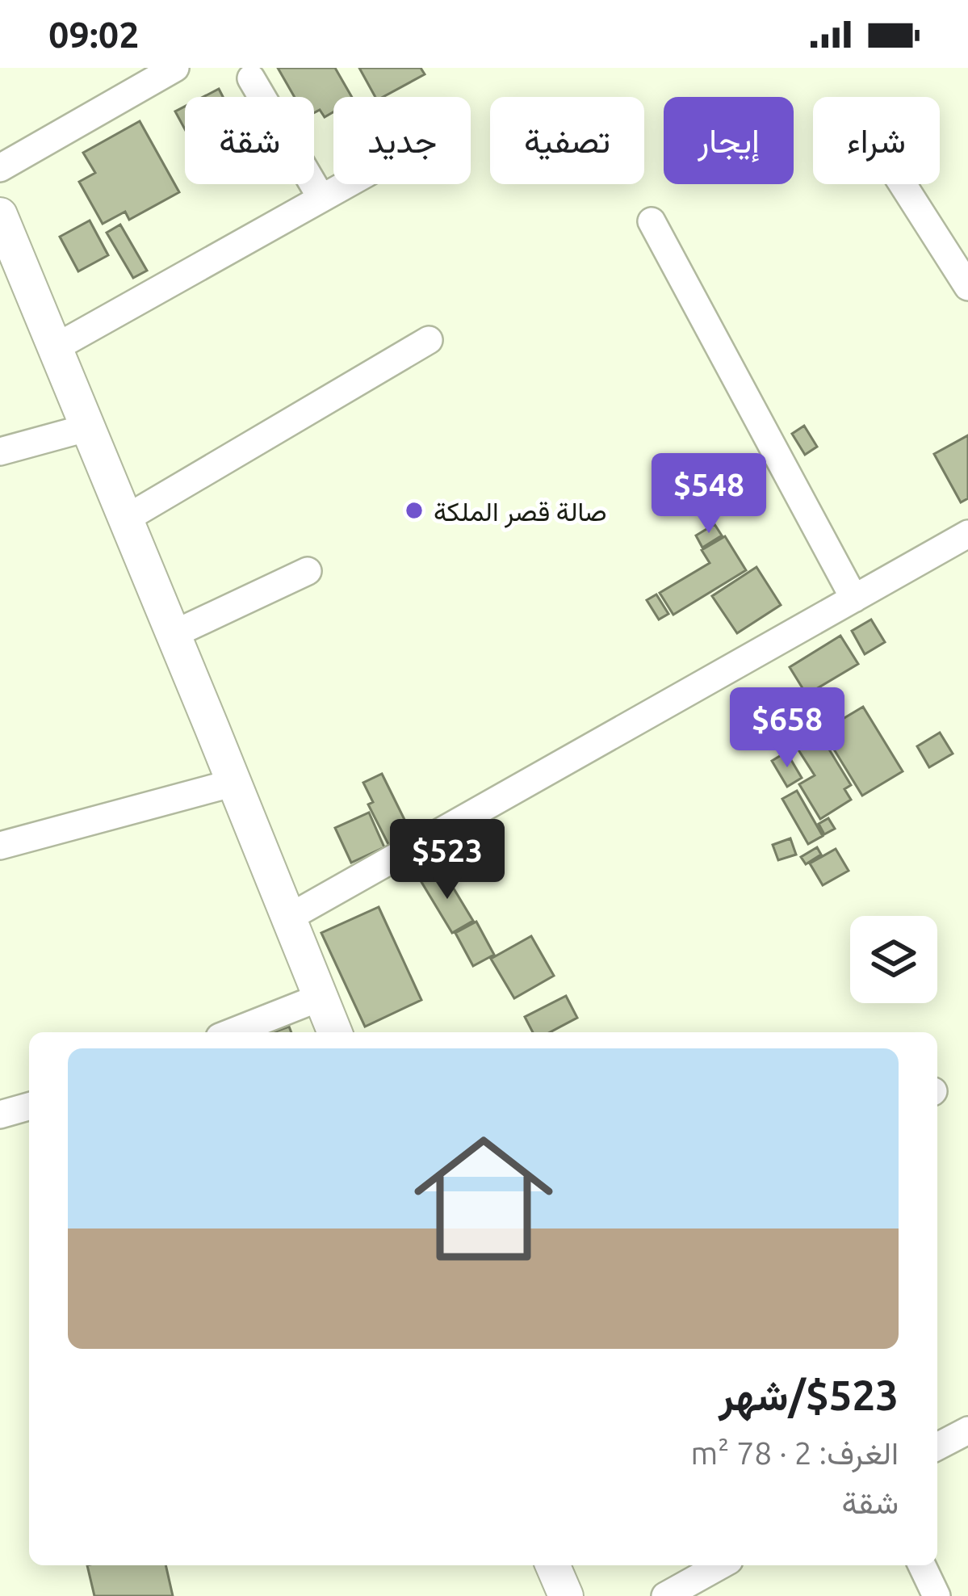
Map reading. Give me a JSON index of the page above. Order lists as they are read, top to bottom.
{
  "places": ["صالة قصر الملكة"],
  "page": {
    "status": "09:02",
    "chip": [
      "شراء",
      "إيجار",
      "تصفية",
      "جديد",
      "شقة"
    ],
    "price": ["$548", "$658", "$523"],
    "list": [
      {
        "name": "$523/شهر",
        "note": "الغرف: 2 · 78 m² · شقة"
      }
    ]
  }
}
